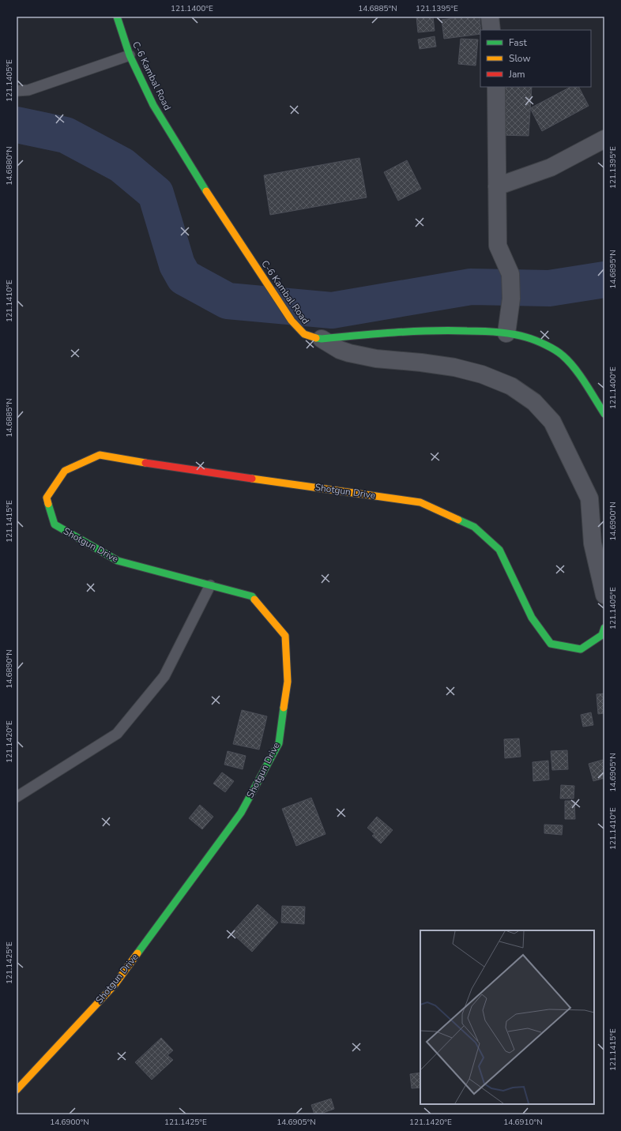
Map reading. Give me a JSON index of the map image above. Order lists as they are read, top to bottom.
{
  "streets": {
    "street": ["C-6 Kambal Road", "Shotgun Drive"]
  },
  "legend": ["Fast", "Slow", "Jam"],
  "coordinates": [
    "121.1400°E",
    "14.6885°N",
    "121.1395°E",
    "121.1405°E",
    "14.6880°N",
    "14.6895°N",
    "121.1410°E",
    "14.6900°N",
    "121.1415°E",
    "14.6890°N",
    "121.1420°E",
    "14.6905°N",
    "121.1425°E",
    "14.6910°N"
  ]
}
